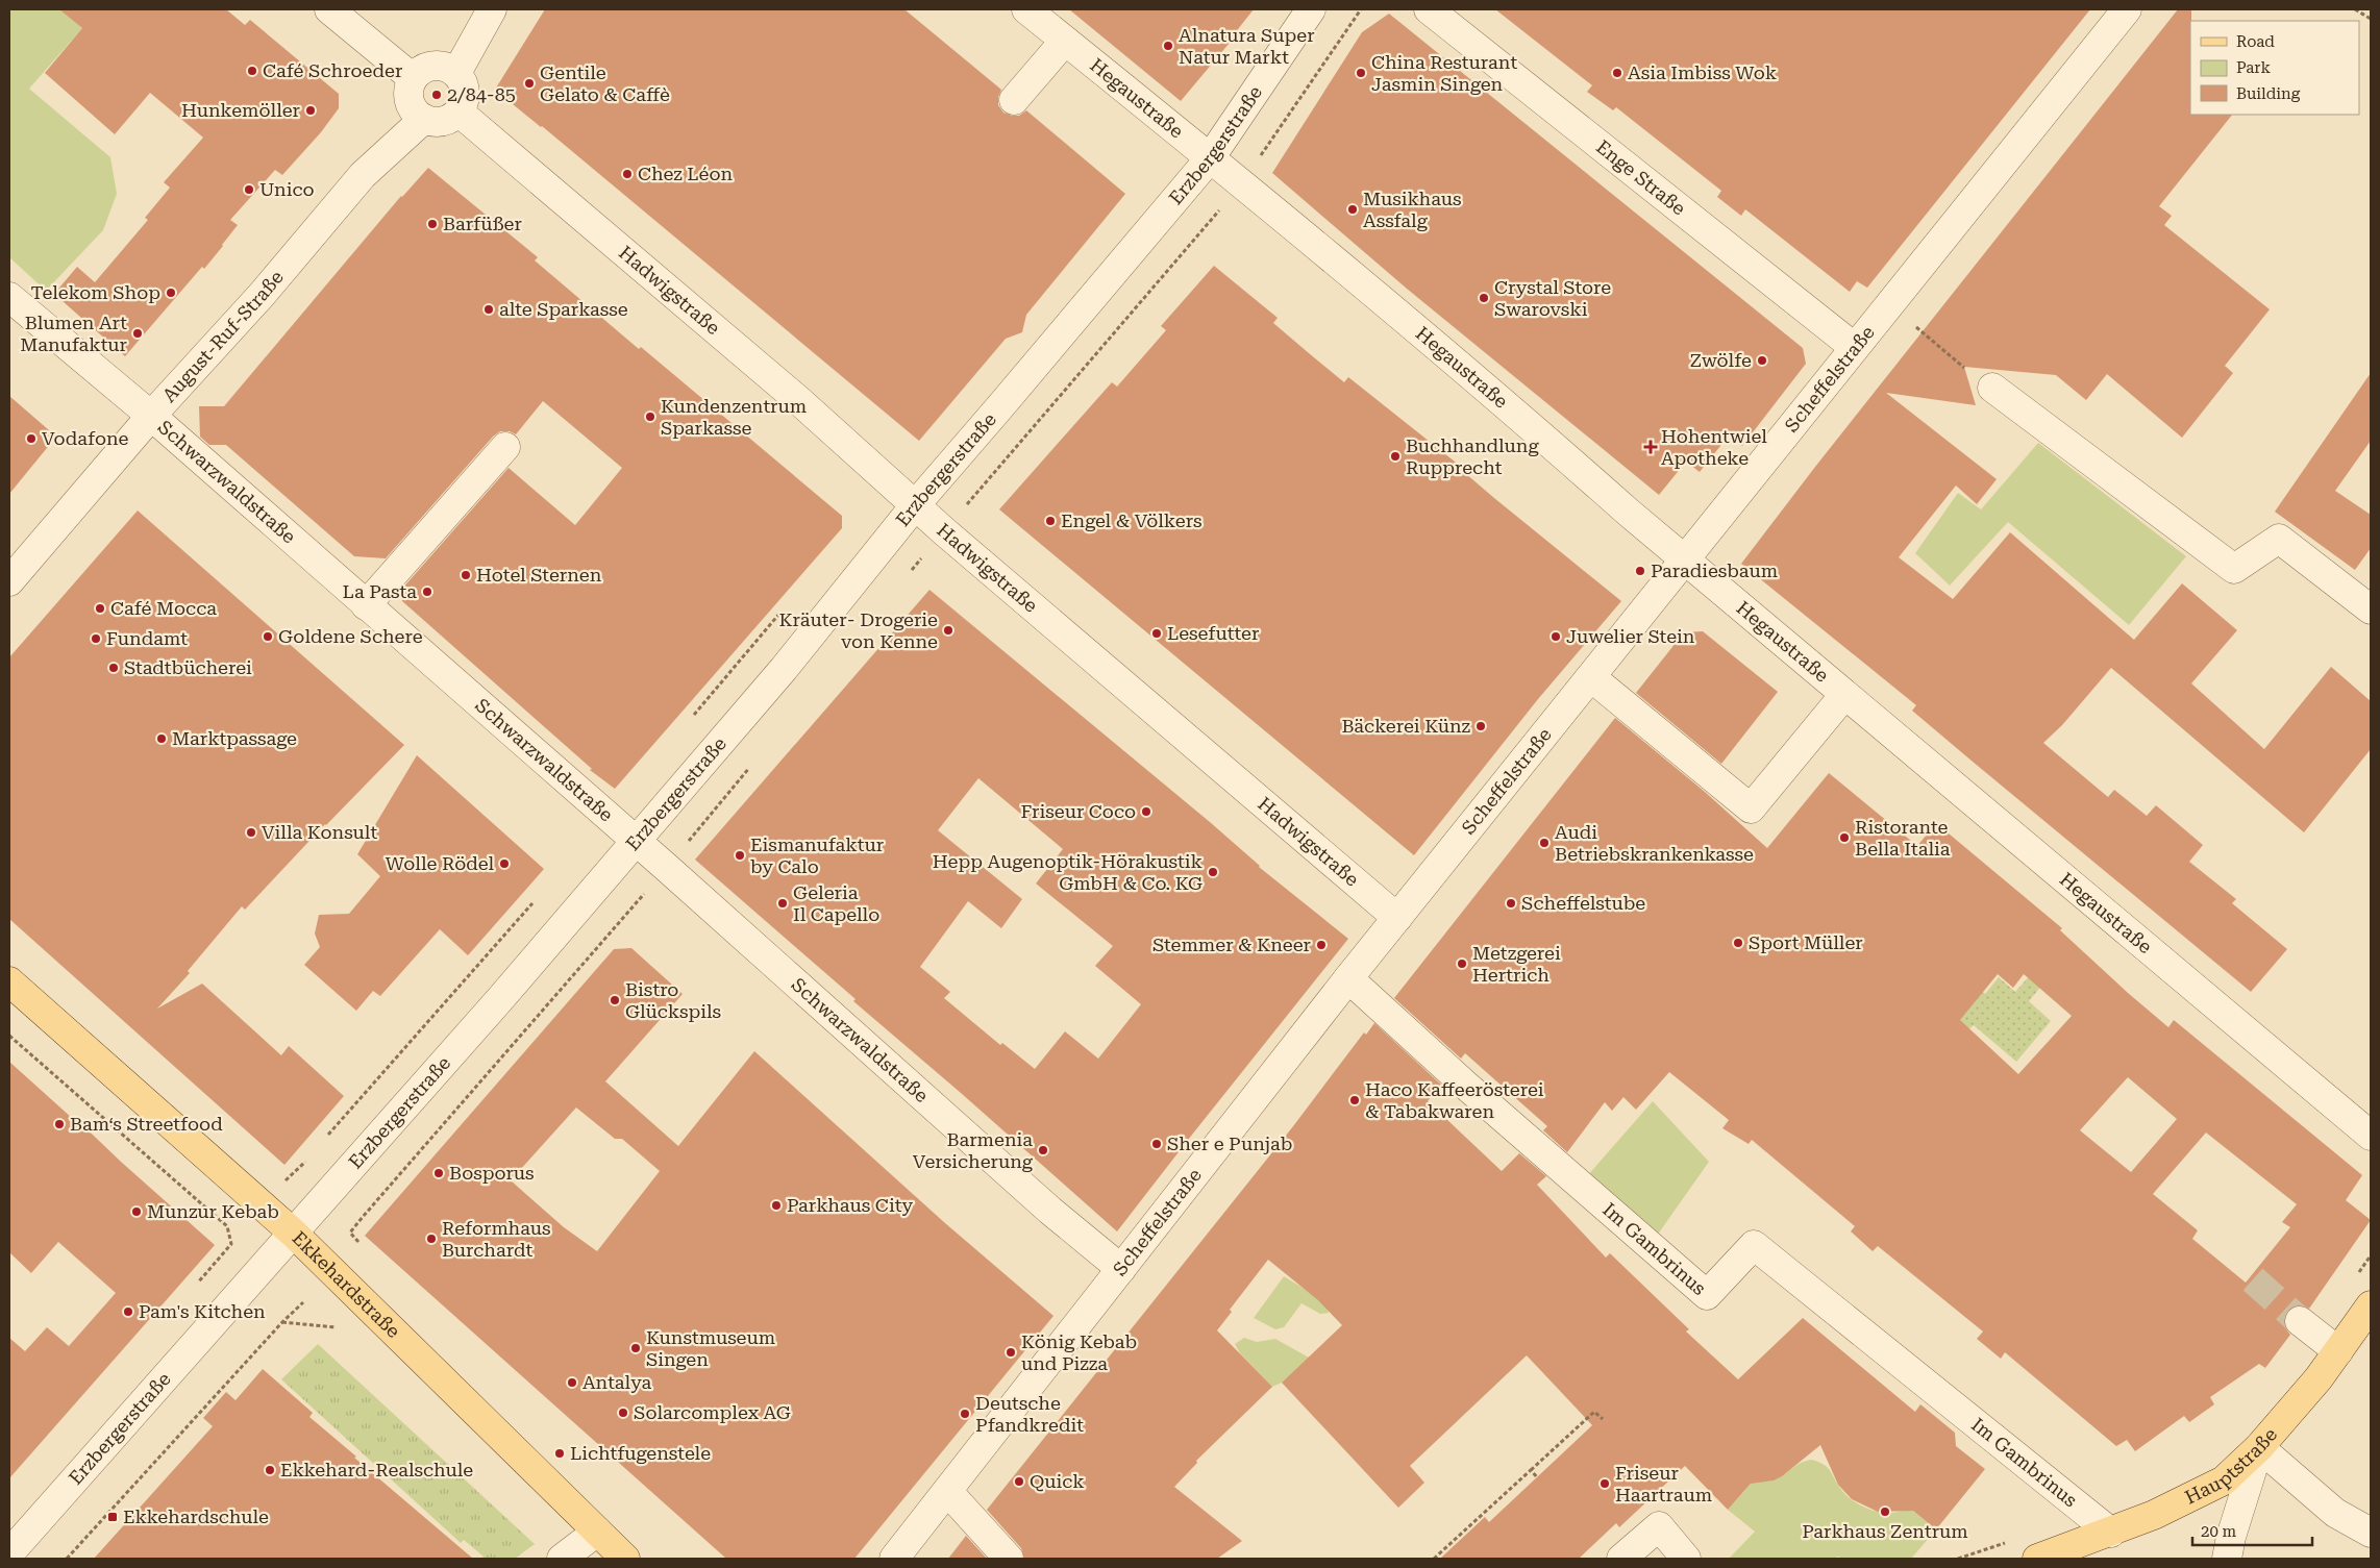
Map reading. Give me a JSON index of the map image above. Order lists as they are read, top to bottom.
{
  "streets": {
    "main road": ["Ekkehardstraße", "Hauptstraße"],
    "street": [
      "Hegaustraße",
      "Erzbergerstraße",
      "Enge Straße",
      "Hadwigstraße",
      "August-Ruf-Straße",
      "Scheffelstraße",
      "Schwarzwaldstraße",
      "Im Gambrinus"
    ]
  },
  "crossings": [
    ["Hegaustraße", "Erzbergerstraße"],
    ["Hegaustraße", "Scheffelstraße"],
    ["Erzbergerstraße", "Hadwigstraße"],
    ["Erzbergerstraße", "Schwarzwaldstraße"],
    ["Erzbergerstraße", "Ekkehardstraße"],
    ["Enge Straße", "Scheffelstraße"],
    ["Hadwigstraße", "August-Ruf-Straße"],
    ["Hadwigstraße", "Scheffelstraße"],
    ["August-Ruf-Straße", "Schwarzwaldstraße"],
    ["Scheffelstraße", "Schwarzwaldstraße"],
    ["Scheffelstraße", "Im Gambrinus"],
    ["Im Gambrinus", "Hauptstraße"]
  ],
  "places": {
    "other": [
      "Alnatura Super Natur Markt",
      "Café Schroeder",
      "China Resturant Jasmin Singen",
      "Asia Imbiss Wok",
      "Gentile Gelato & Caffè",
      "2/84-85",
      "Hunkemöller",
      "Chez Léon",
      "Unico",
      "Musikhaus Assfalg",
      "Barfüßer",
      "Telekom Shop",
      "Crystal Store Swarovski",
      "alte Sparkasse",
      "Blumen Art Manufaktur",
      "Zwölfe",
      "Kundenzentrum Sparkasse",
      "Vodafone",
      "Buchhandlung Rupprecht",
      "Engel & Völkers",
      "Paradiesbaum",
      "Hotel Sternen",
      "La Pasta",
      "Café Mocca",
      "Kräuter- Drogerie von Kenne",
      "Lesefutter",
      "Goldene Schere",
      "Juwelier Stein",
      "Fundamt",
      "Stadtbücherei",
      "Bäckerei Künz",
      "Marktpassage",
      "Friseur Coco",
      "Villa Konsult",
      "Ristorante Bella Italia",
      "Audi Betriebskrankenkasse",
      "Eismanufaktur by Calo",
      "Wolle Rödel",
      "Hepp Augenoptik-Hörakustik GmbH & Co. KG",
      "Geleria Il Capello",
      "Scheffelstube",
      "Sport Müller",
      "Stemmer & Kneer",
      "Metzgerei Hertrich",
      "Bistro Glückspils",
      "Haco Kaffeerösterei & Tabakwaren",
      "Bam‘s Streetfood",
      "Sher e Punjab",
      "Barmenia Versicherung",
      "Bosporus",
      "Parkhaus City",
      "Munzur Kebab",
      "Reformhaus Burchardt",
      "Pam's Kitchen",
      "Kunstmuseum Singen",
      "König Kebab und Pizza",
      "Antalya",
      "Solarcomplex AG",
      "Deutsche Pfandkredit",
      "Lichtfugenstele",
      "Ekkehard-Realschule",
      "Quick",
      "Friseur Haartraum",
      "Parkhaus Zentrum"
    ],
    "health": ["Hohentwiel Apotheke"],
    "transit": ["Ekkehardschule"]
  },
  "legend": ["Road", "Park", "Building"],
  "scale_bar": "20 m"
}
